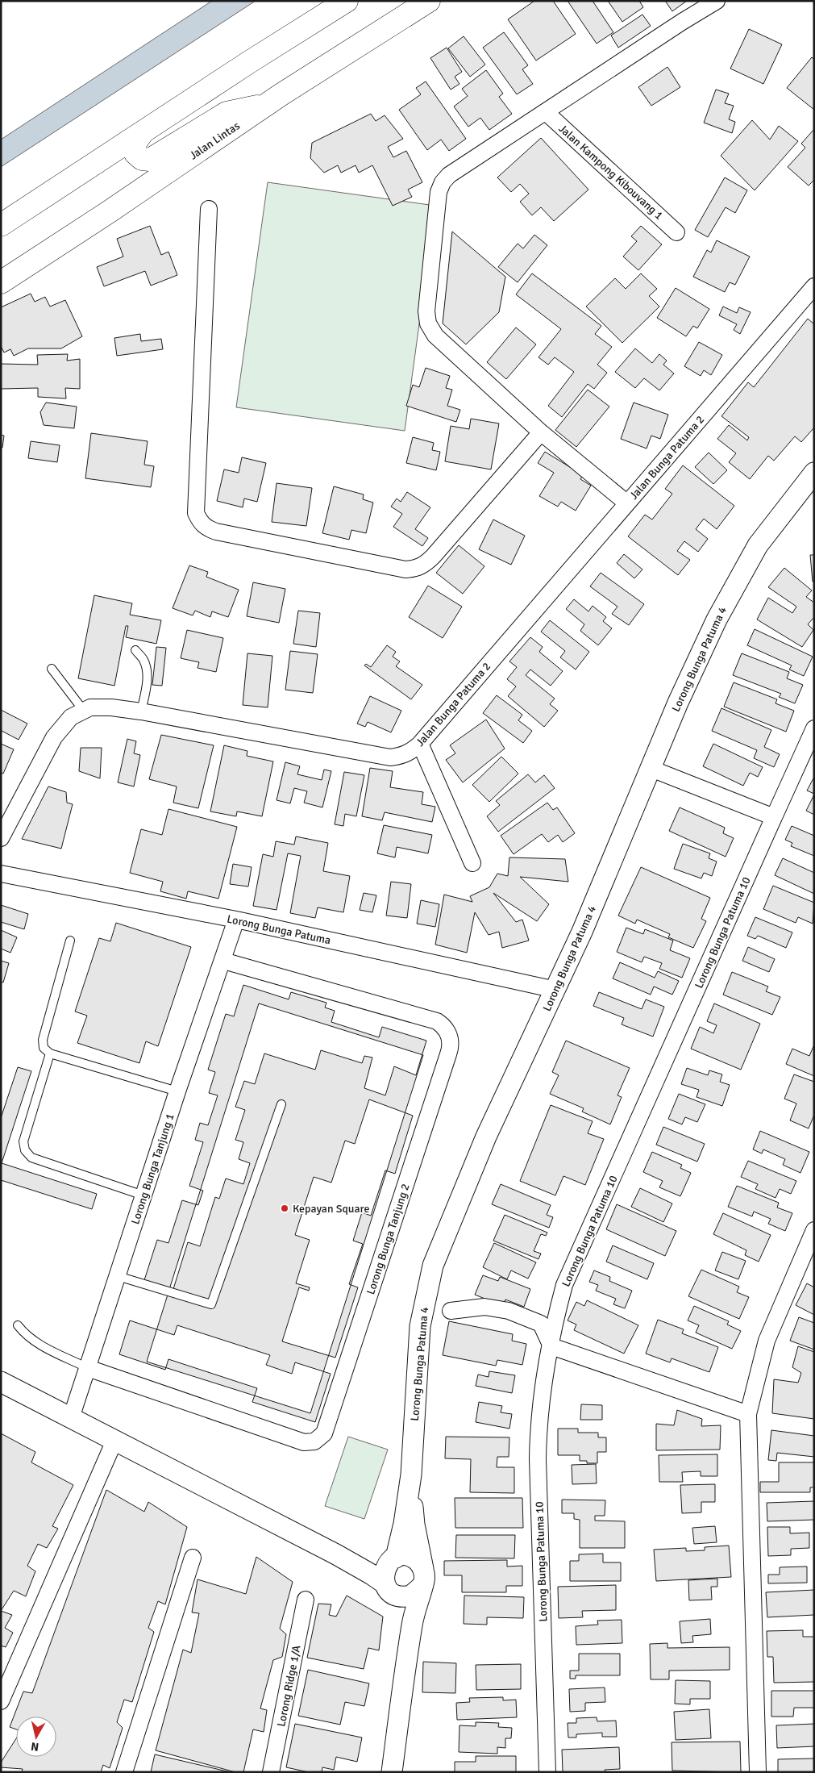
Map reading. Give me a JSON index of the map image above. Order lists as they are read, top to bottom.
{
  "streets": {
    "highway": ["Jalan Lintas"],
    "street": [
      "Jalan Kampong Kibouvang 1",
      "Jalan Bunga Patuma 2",
      "Lorong Bunga Patuma 4",
      "Lorong Bunga Patuma",
      "Lorong Bunga Patuma 10",
      "Lorong Bunga Tanjung 1",
      "Lorong Bunga Tanjung 2",
      "Lorong Ridge 1/A"
    ]
  },
  "crossings": [
    ["Lorong Bunga Patuma 4", "Lorong Bunga Patuma"],
    ["Lorong Bunga Patuma", "Lorong Bunga Tanjung 1"],
    ["Lorong Bunga Tanjung 1", "Lorong Bunga Tanjung 2"]
  ],
  "places": ["Kepayan Square"],
  "north": "bottom"
}
